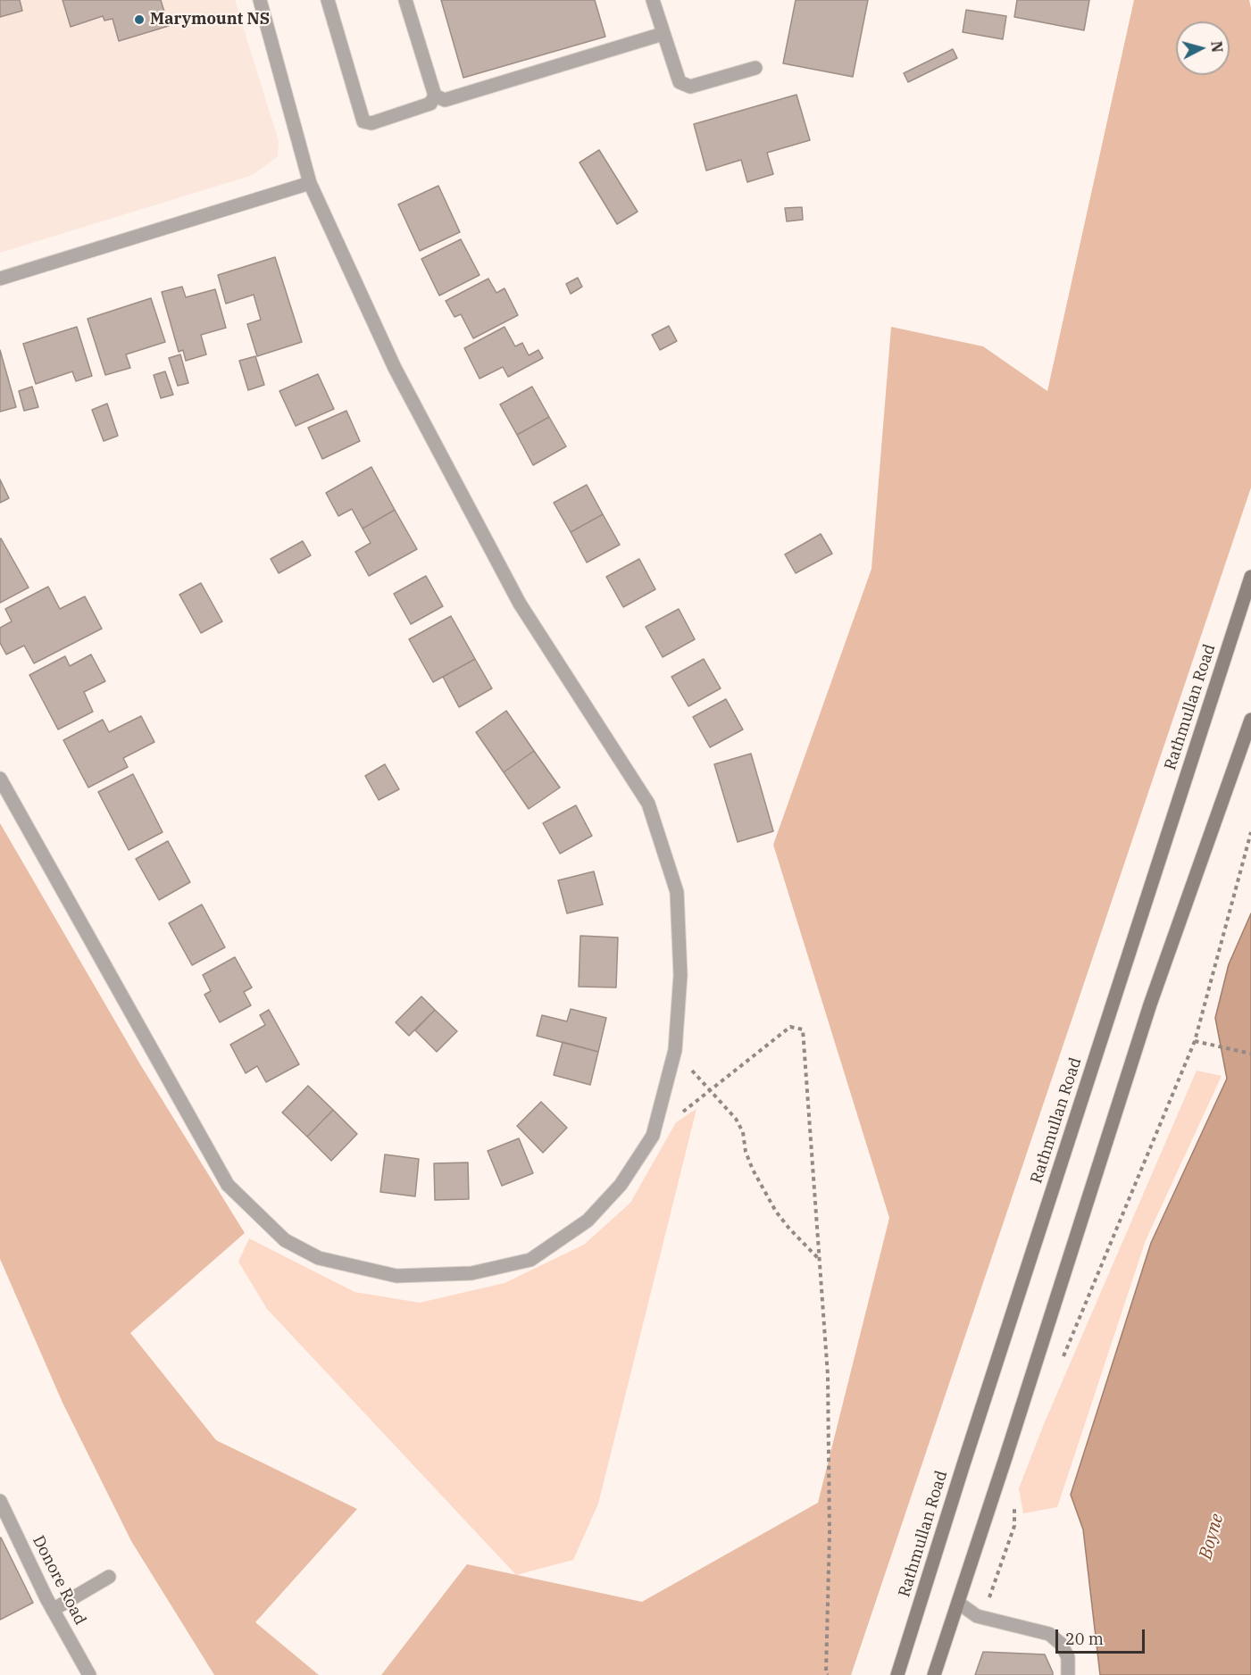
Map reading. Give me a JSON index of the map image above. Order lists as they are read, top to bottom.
{
  "streets": {
    "main road": ["Rathmullan Road"],
    "street": ["Donore Road"]
  },
  "water": ["Boyne"],
  "places": ["Marymount NS"],
  "scale_bar": "20 m",
  "north": "right"
}
